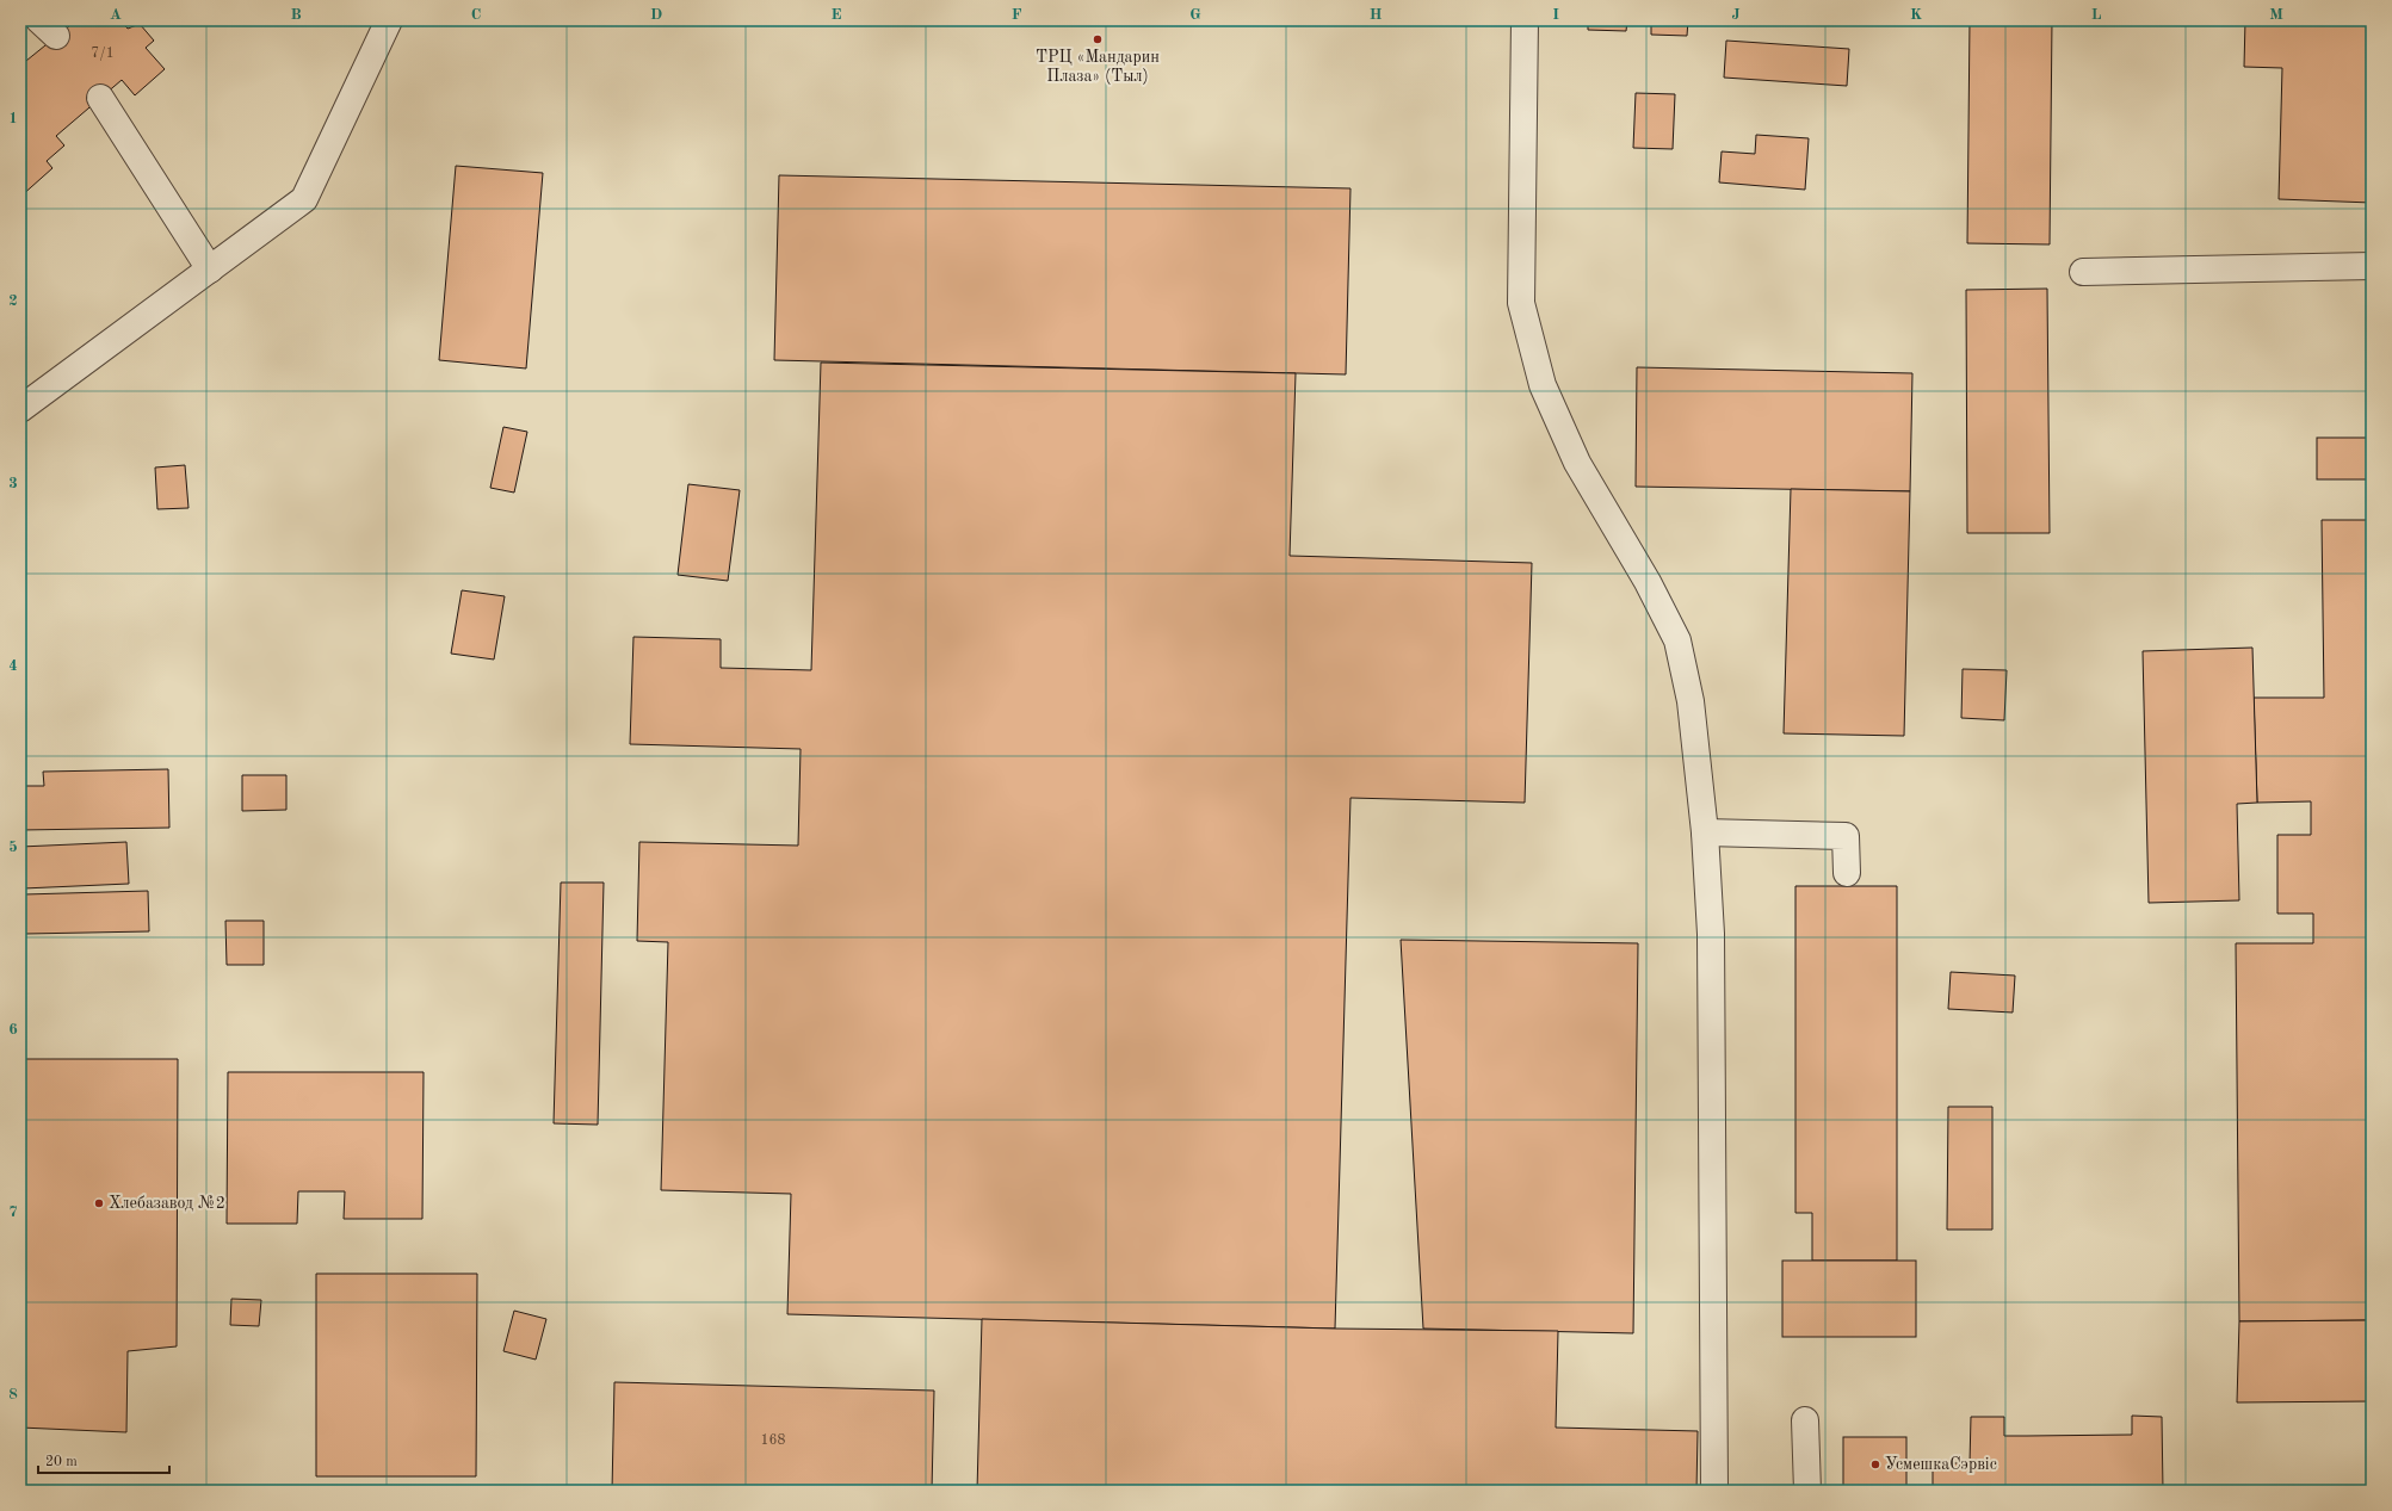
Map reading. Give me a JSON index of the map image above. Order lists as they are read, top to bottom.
{
  "places": ["ТРЦ «Мандарин Плаза» (Тыл)", "Хлебазавод №2", "УсмешкаСэрвіс"],
  "house_numbers": ["7/1", "168"],
  "scale_bar": "20 m",
  "grid": {
    "columns": [
      "A",
      "B",
      "C",
      "D",
      "E",
      "F",
      "G",
      "H",
      "I",
      "J",
      "K",
      "L",
      "M"
    ],
    "rows": [
      "1",
      "2",
      "3",
      "4",
      "5",
      "6",
      "7",
      "8"
    ]
  }
}
